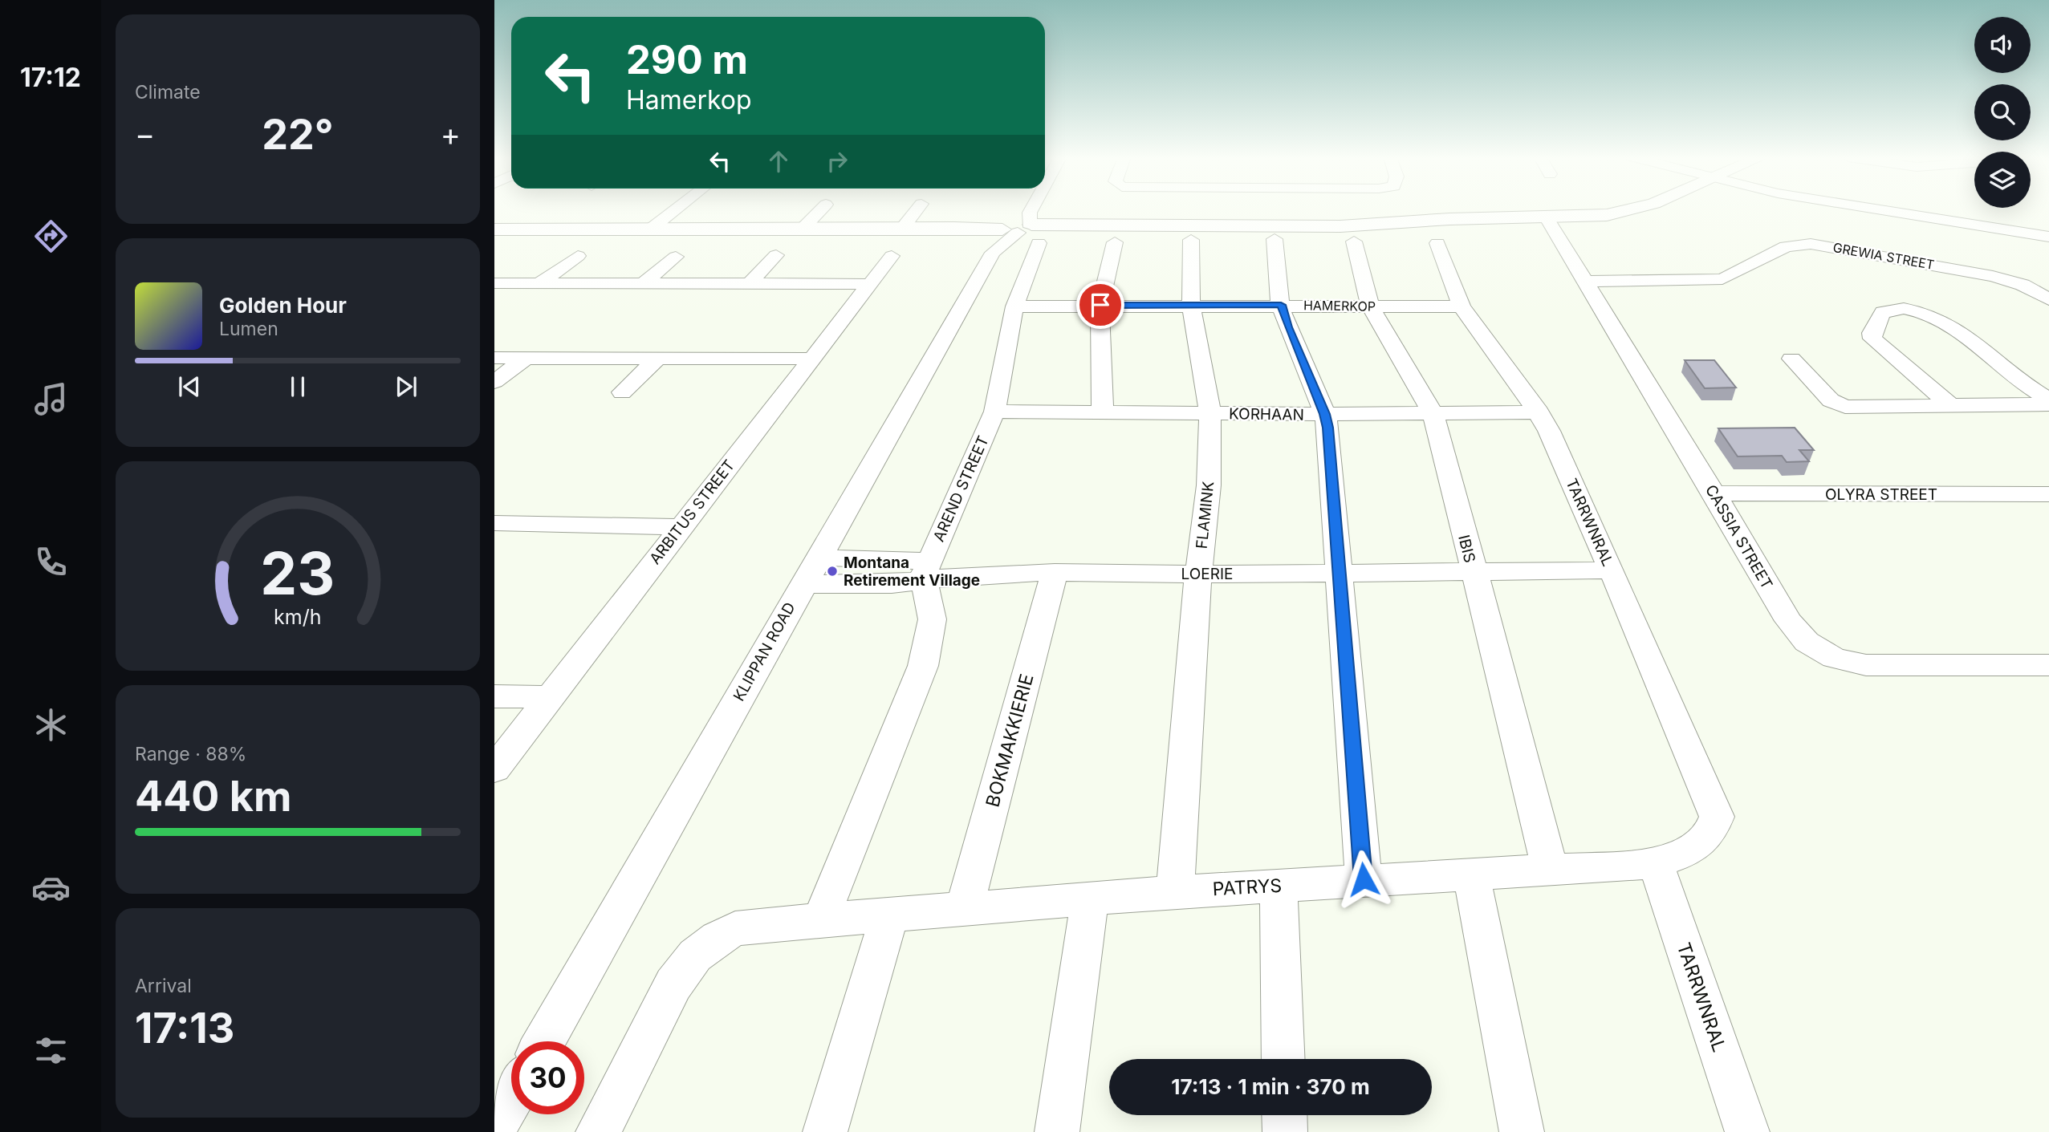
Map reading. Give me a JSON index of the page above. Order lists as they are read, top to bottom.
{
  "streets": {
    "street": [
      "GREWIA STREET",
      "HAMERKOP",
      "KORHAAN",
      "AREND STREET",
      "OLYRA STREET",
      "ARBITUS STREET",
      "FLAMINK",
      "TARRWNRAL",
      "CASSIA STREET",
      "IBIS",
      "LOERIE",
      "KLIPPAN ROAD",
      "BOKMAKKIERIE",
      "PATRYS"
    ]
  },
  "crossings": [
    ["GREWIA STREET", "CASSIA STREET"],
    ["HAMERKOP", "AREND STREET"],
    ["HAMERKOP", "FLAMINK"],
    ["HAMERKOP", "TARRWNRAL"],
    ["HAMERKOP", "IBIS"],
    ["KORHAAN", "AREND STREET"],
    ["KORHAAN", "FLAMINK"],
    ["KORHAAN", "TARRWNRAL"],
    ["KORHAAN", "IBIS"],
    ["AREND STREET", "LOERIE"],
    ["AREND STREET", "KLIPPAN ROAD"],
    ["OLYRA STREET", "CASSIA STREET"],
    ["FLAMINK", "LOERIE"],
    ["FLAMINK", "PATRYS"],
    ["TARRWNRAL", "LOERIE"],
    ["TARRWNRAL", "PATRYS"],
    ["IBIS", "LOERIE"],
    ["IBIS", "PATRYS"],
    ["LOERIE", "KLIPPAN ROAD"],
    ["LOERIE", "BOKMAKKIERIE"],
    ["BOKMAKKIERIE", "PATRYS"]
  ],
  "places": ["Montana Retirement Village"],
  "page": {
    "tabs": "17:12",
    "tile": [
      "Climate",
      ["Range · 88%", "440 km"],
      ["Arrival", "17:13"]
    ],
    "turn": ["290 m", "Hamerkop"],
    "heat": ["−", "22°", "+"],
    "song": ["Golden Hour", "Lumen"],
    "limit": "30",
    "trip": "17:13 · 1 min · 370 m",
    "gauge": ["23", "km/h"]
  }
}
